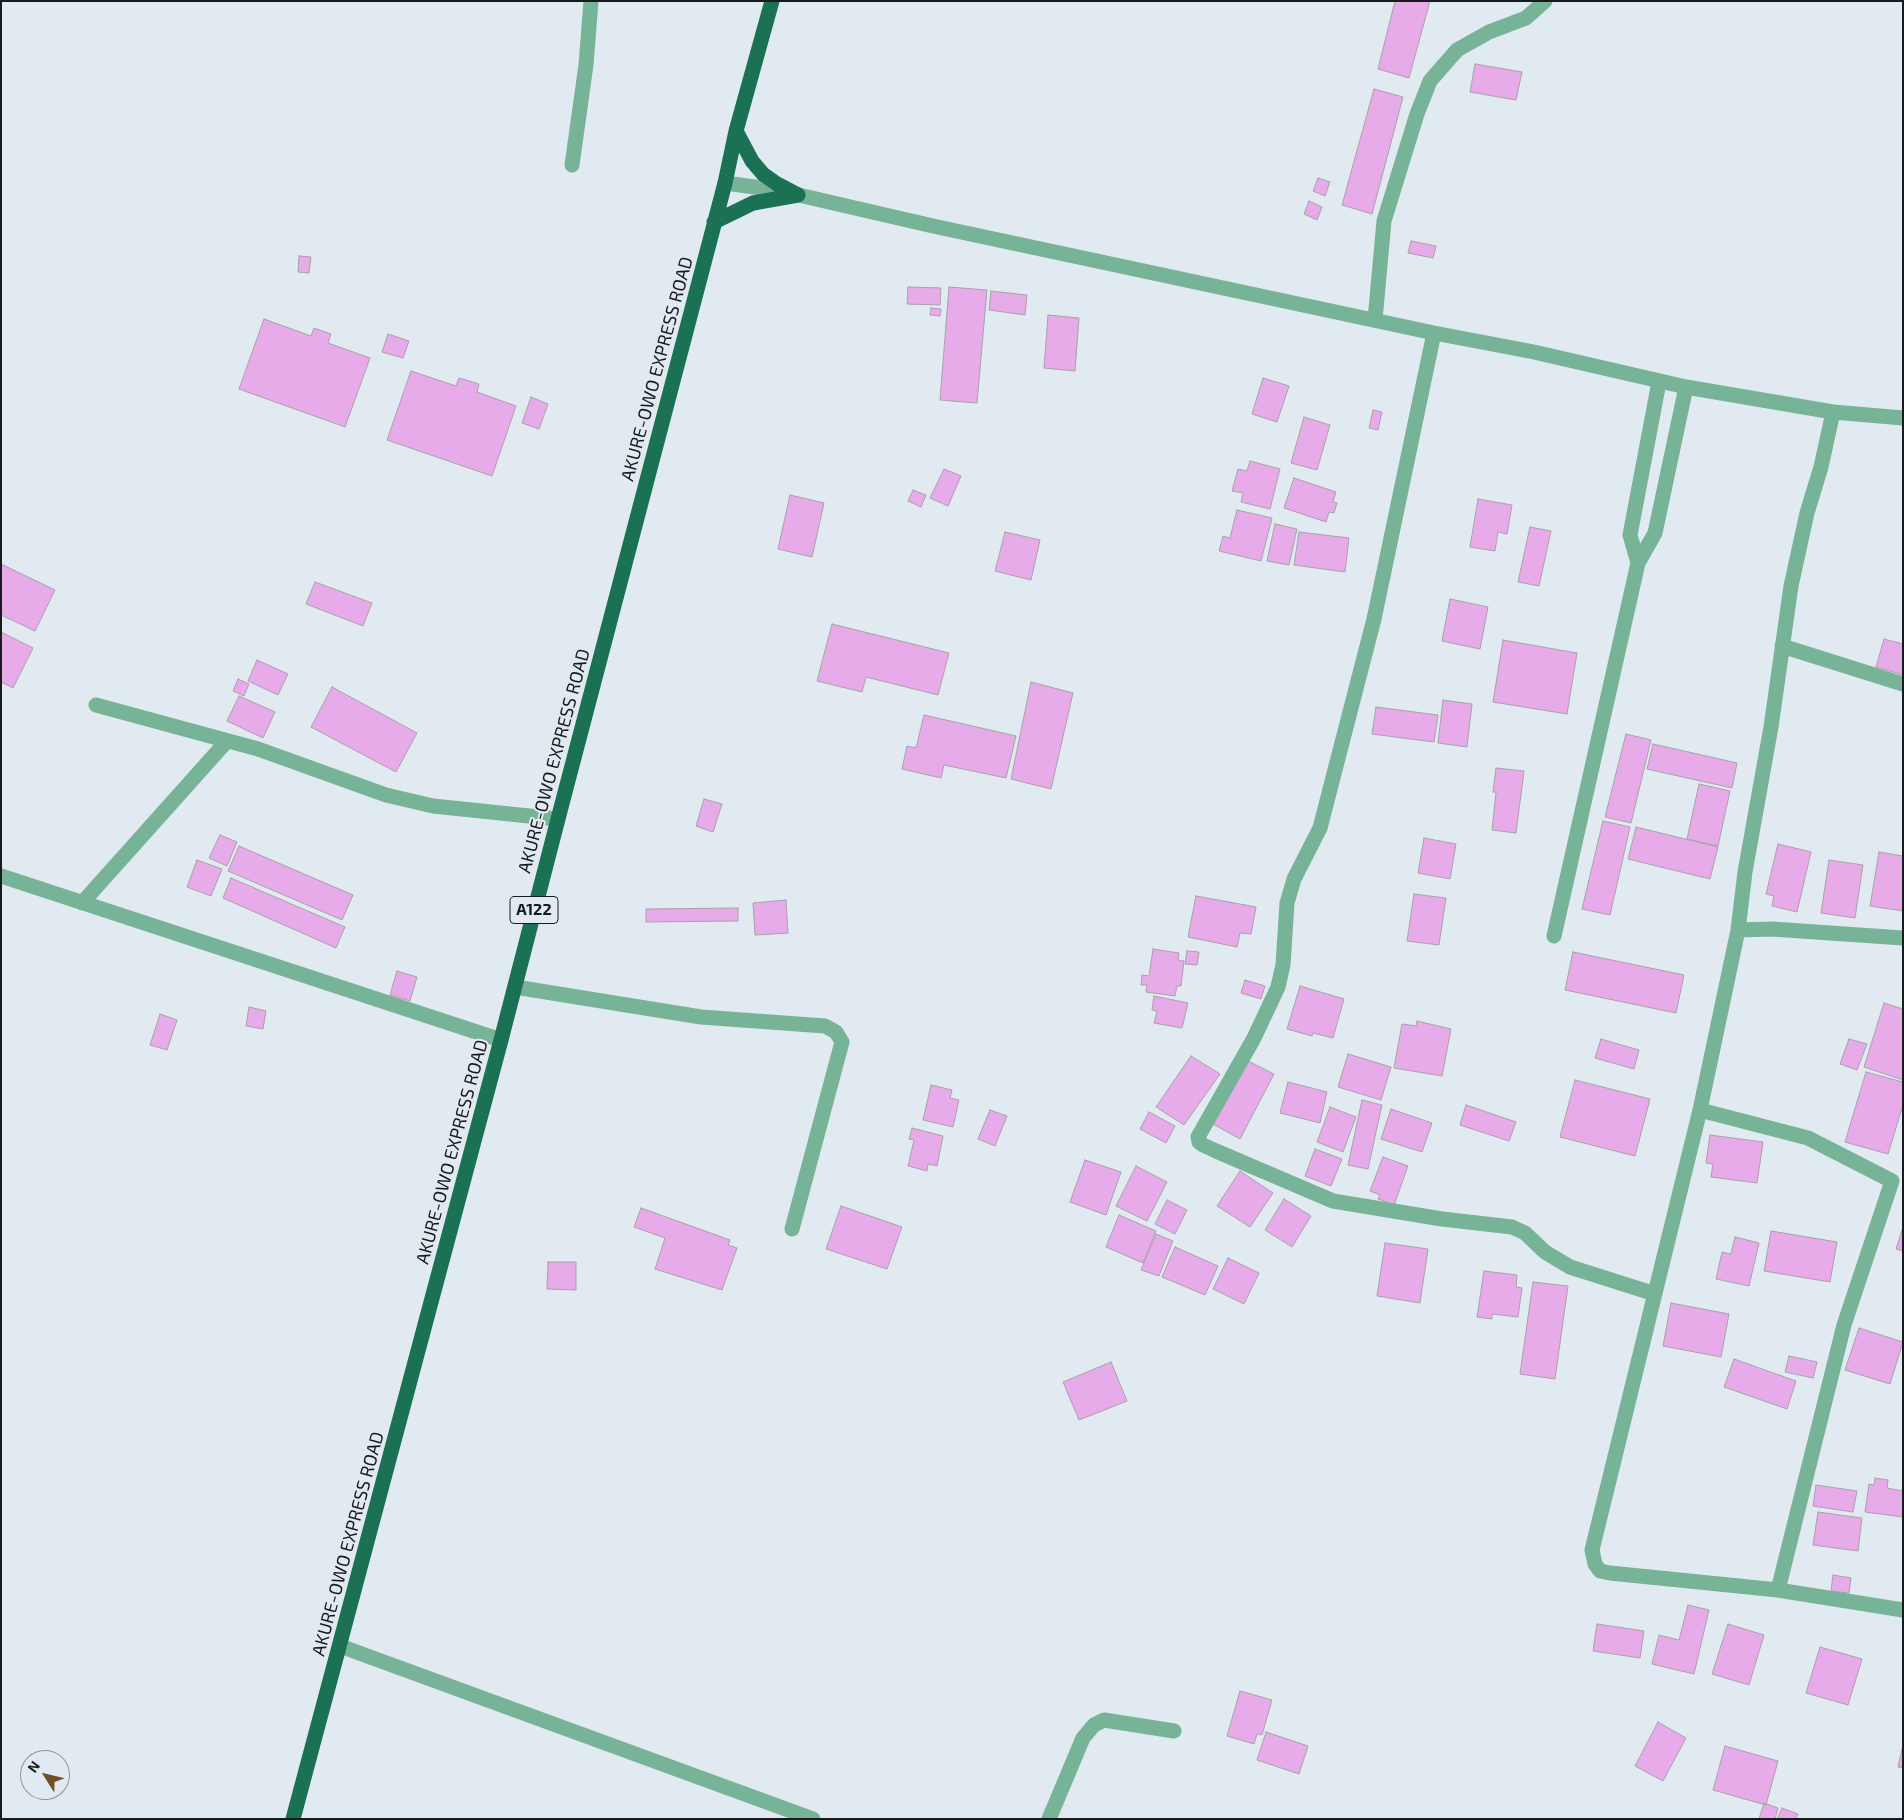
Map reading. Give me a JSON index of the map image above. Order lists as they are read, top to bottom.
{
  "streets": {
    "highway": ["AKURE-OWO EXPRESS ROAD", "A122"]
  },
  "north": "top left"
}
